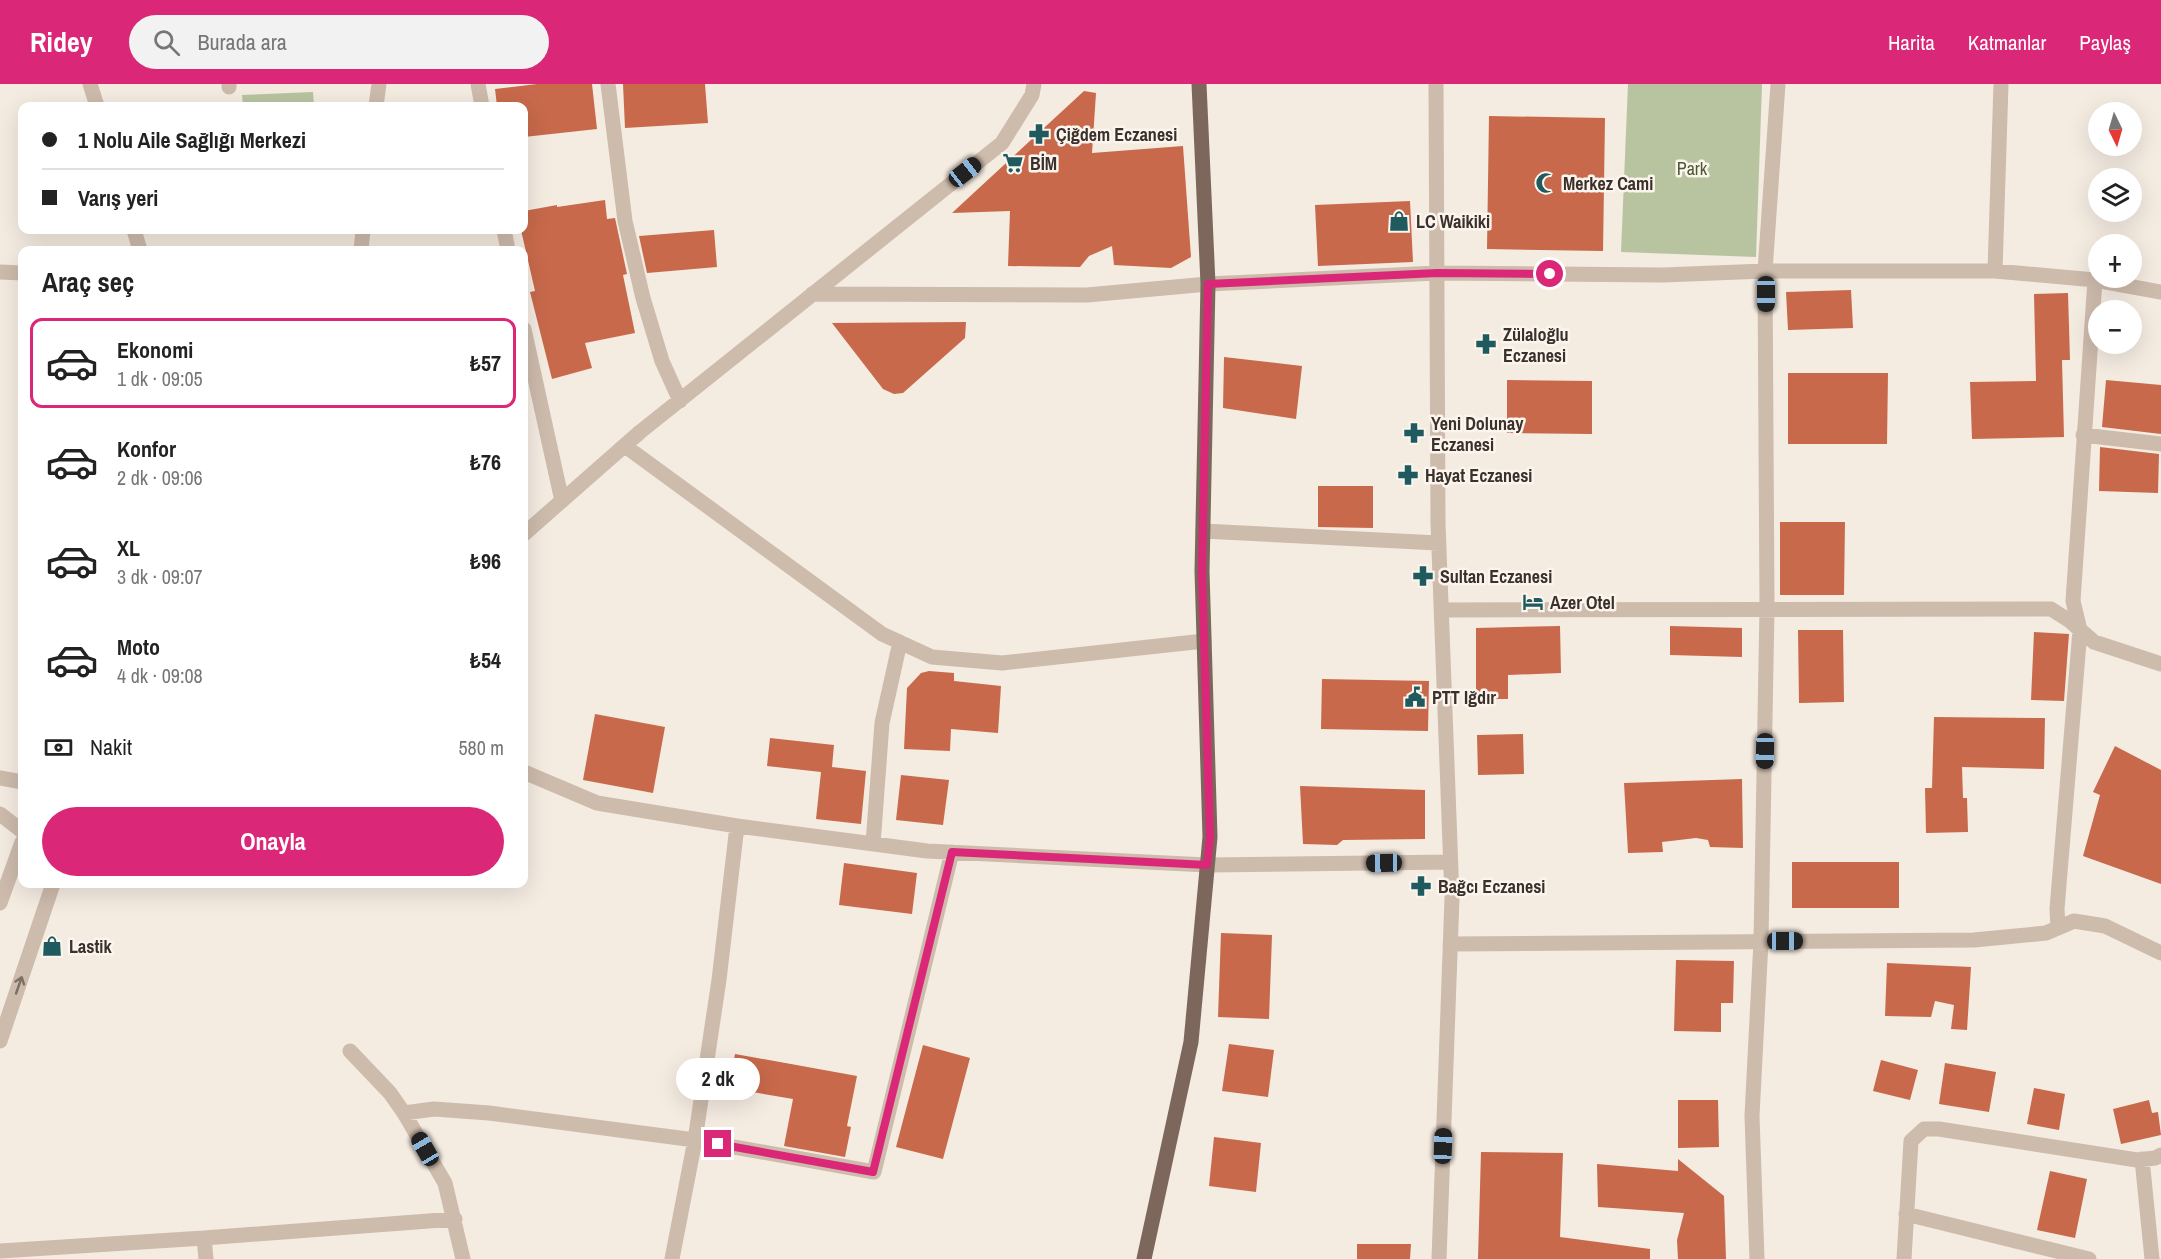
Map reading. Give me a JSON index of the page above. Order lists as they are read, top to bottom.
{
  "parks": ["Park"],
  "places": {
    "pharmacy": [
      "Çiğdem Eczanesi",
      "Zülaloğlu Eczanesi",
      "Yeni Dolunay Eczanesi",
      "Hayat Eczanesi",
      "Sultan Eczanesi",
      "Bağcı Eczanesi"
    ],
    "supermarket": ["BİM"],
    "mosque": ["Merkez Cami"],
    "shop": ["LC Waikiki", "Lastik"],
    "hotel": ["Azer Otel"],
    "public building": ["PTT Iğdır"]
  },
  "north": "bottom",
  "page": {
    "header": "Ridey",
    "search": "Burada ara",
    "nav": ["Harita", "Katmanlar", "Paylaş"],
    "map_buttons": ["+", "−"],
    "banner": ["1 Nolu Aile Sağlığı Merkezi", "Varış yeri"],
    "heading": "Araç seç",
    "list": [
      {
        "name": "Ekonomi",
        "note": "1 dk · 09:05",
        "value": "₺57"
      },
      {
        "name": "Konfor",
        "note": "2 dk · 09:06",
        "value": "₺76"
      },
      {
        "name": "XL",
        "note": "3 dk · 09:07",
        "value": "₺96"
      },
      {
        "name": "Moto",
        "note": "4 dk · 09:08",
        "value": "₺54"
      }
    ],
    "pay": ["Nakit", "580 m"],
    "buttons": "Onayla",
    "bubble": "2 dk"
  }
}
